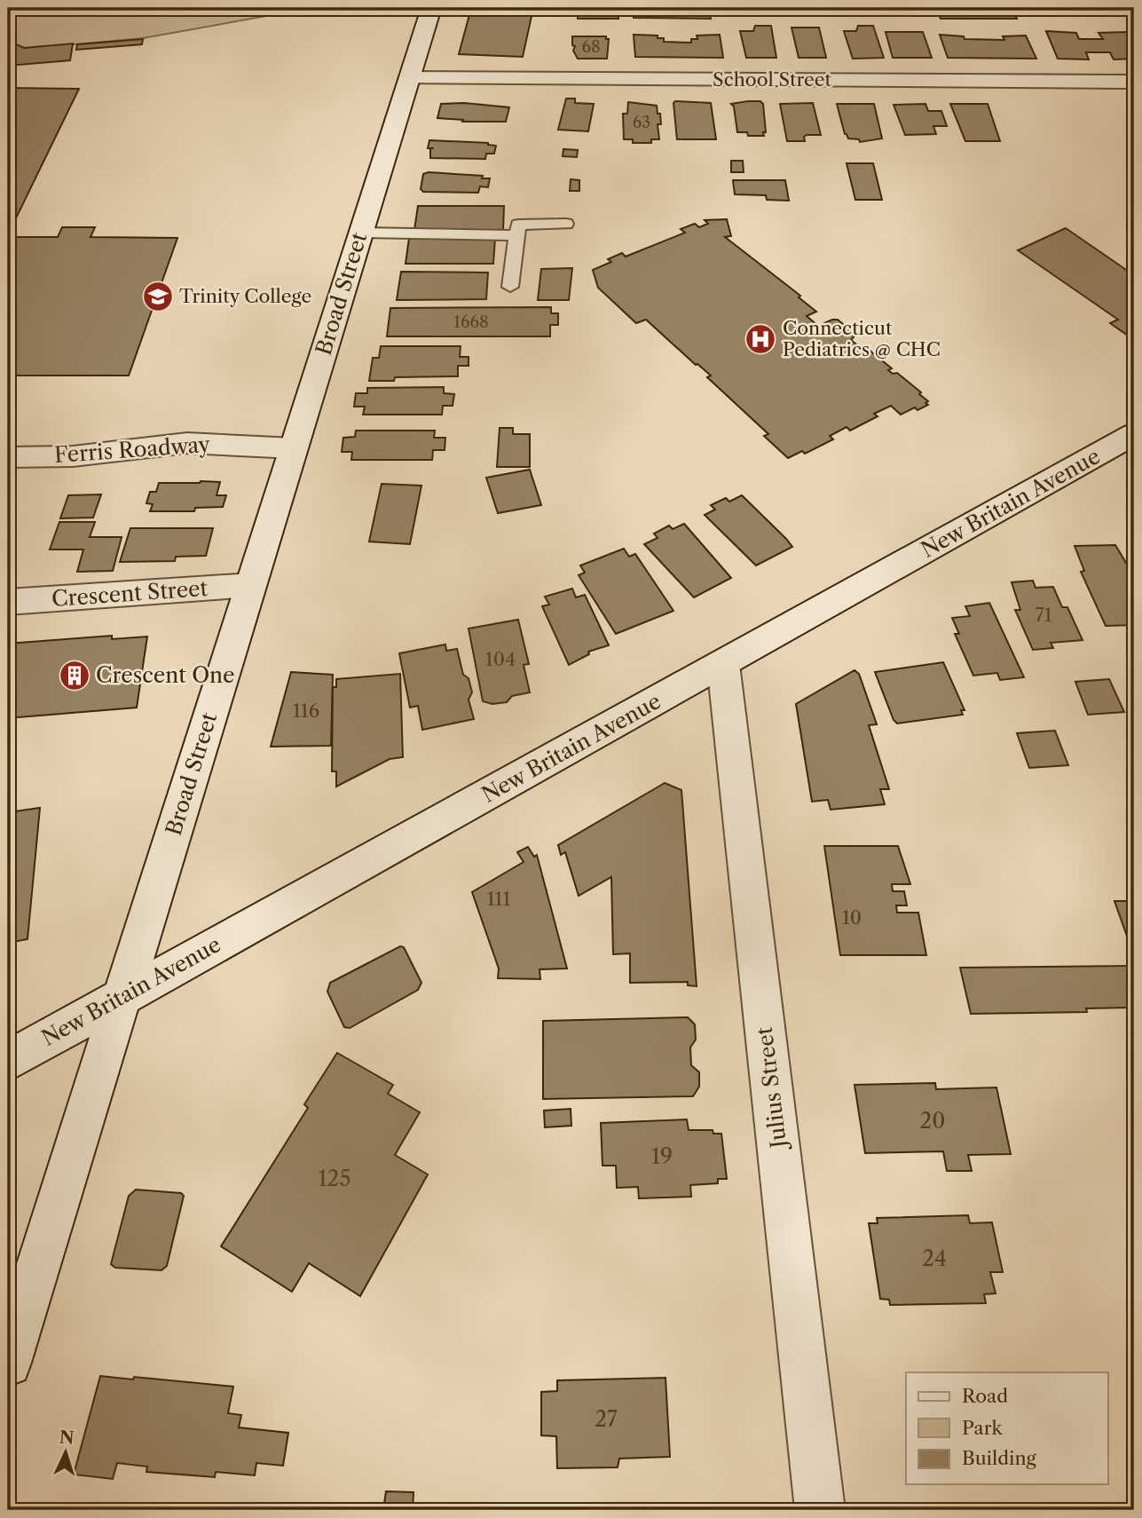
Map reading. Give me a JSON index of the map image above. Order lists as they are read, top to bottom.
{
  "streets": {
    "main road": [
      "School Street",
      "Broad Street",
      "Ferris Roadway",
      "New Britain Avenue",
      "Crescent Street",
      "Julius Street"
    ]
  },
  "crossings": [
    ["School Street", "Broad Street"],
    ["Broad Street", "Ferris Roadway"],
    ["Broad Street", "New Britain Avenue"],
    ["Broad Street", "Crescent Street"],
    ["New Britain Avenue", "Julius Street"]
  ],
  "places": {
    "school or university": ["Trinity College"],
    "hospital": ["Connecticut Pediatrics @ CHC"],
    "building": ["Crescent One"]
  },
  "house_numbers": [
    "68",
    "63",
    "1668",
    "71",
    "104",
    "116",
    "111",
    "10",
    "20",
    "19",
    "125",
    "24",
    "27"
  ],
  "legend": ["Road", "Park", "Building"],
  "north": "top"
}
